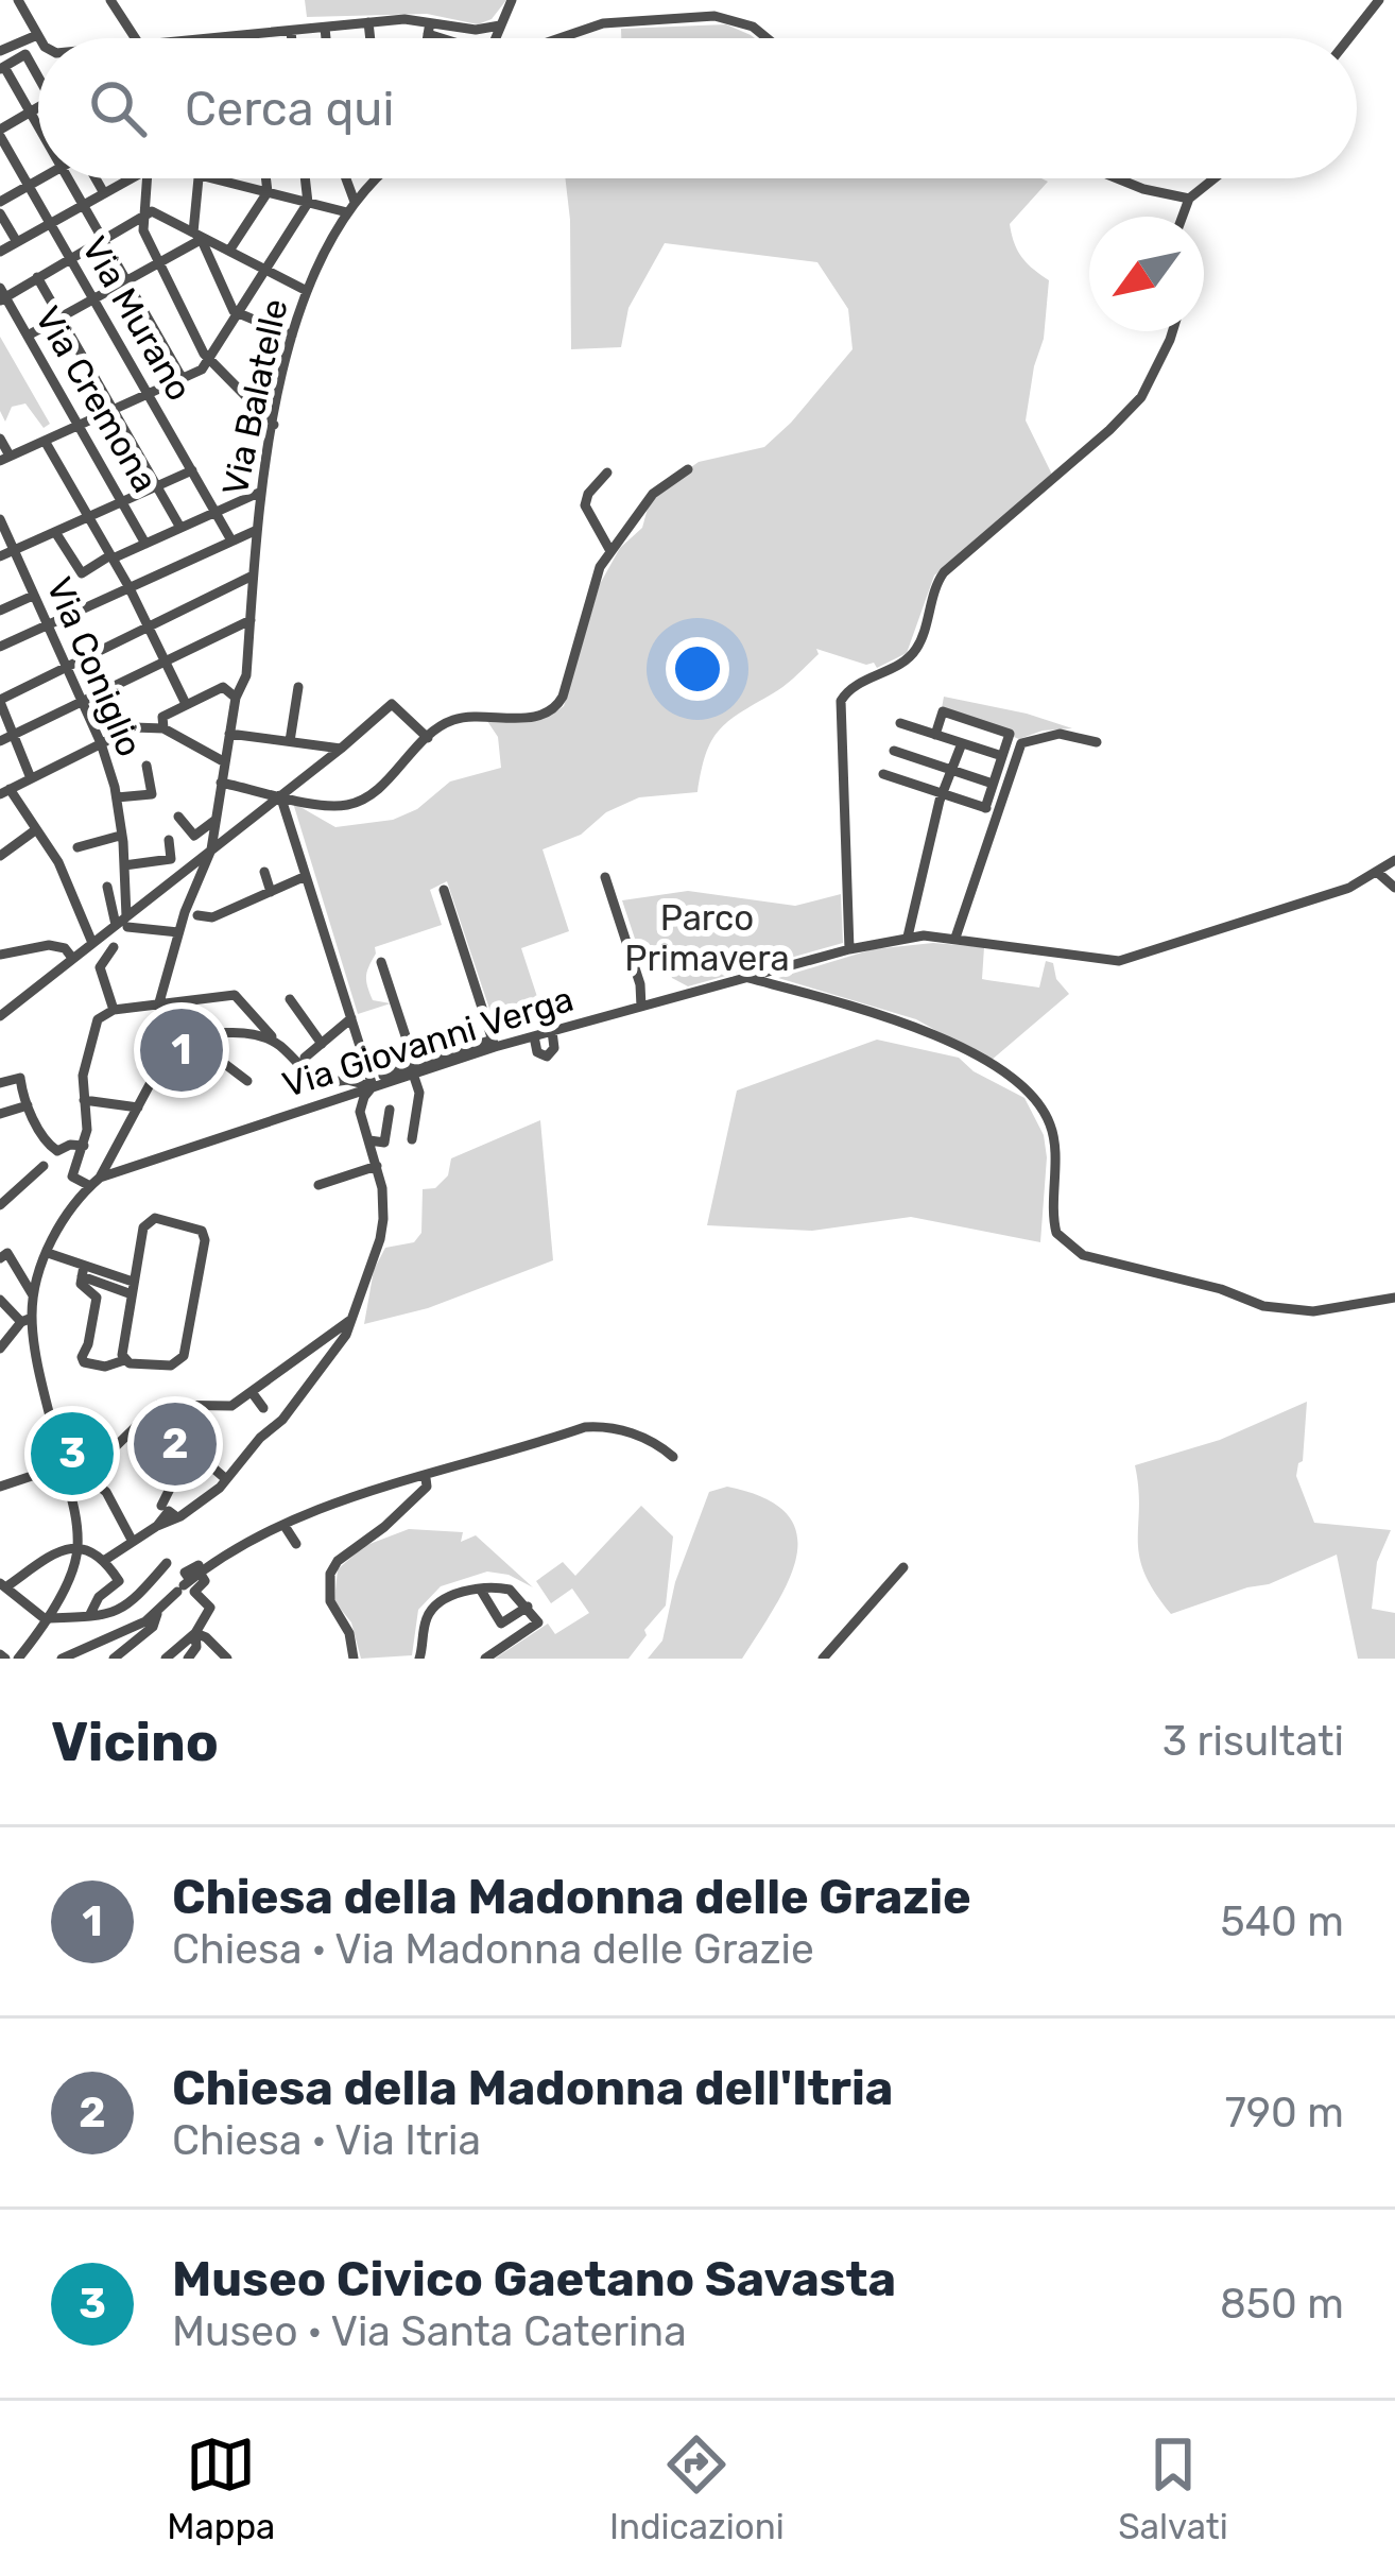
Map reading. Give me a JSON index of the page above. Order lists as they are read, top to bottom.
{
  "streets": {
    "street": [
      "Via Murano",
      "Via Balatelle",
      "Via Cremona",
      "Via Coniglio",
      "Via Giovanni Verga"
    ]
  },
  "parks": ["Parco Primavera"],
  "north": "bottom left",
  "page": {
    "search": "Cerca qui",
    "pins": ["1", "2", "3"],
    "heading": ["Vicino", "3 risultati"],
    "list": [
      {
        "mark": "1",
        "name": "Chiesa della Madonna delle Grazie",
        "note": "Chiesa · Via Madonna delle Grazie",
        "value": "540 m"
      },
      {
        "mark": "2",
        "name": "Chiesa della Madonna dell'Itria",
        "note": "Chiesa · Via Itria",
        "value": "790 m"
      },
      {
        "mark": "3",
        "name": "Museo Civico Gaetano Savasta",
        "note": "Museo · Via Santa Caterina",
        "value": "850 m"
      }
    ],
    "nav": ["Mappa", "Indicazioni", "Salvati"]
  }
}
